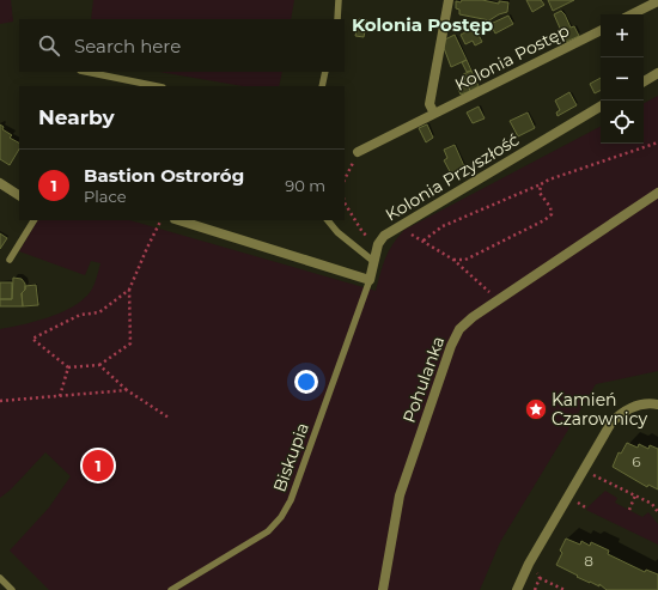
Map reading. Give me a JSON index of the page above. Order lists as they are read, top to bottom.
{
  "streets": {
    "street": ["Kolonia Postęp", "Kolonia Przyszłość", "Pohulanka"],
    "lane": ["Biskupia"]
  },
  "crossings": [
    ["Kolonia Przyszłość", "Biskupia"]
  ],
  "districts": ["Kolonia Postęp"],
  "places": {
    "place": ["Kamień Czarownicy"]
  },
  "house_numbers": ["6", "8"],
  "page": {
    "map_buttons": ["+", "−"],
    "search": "Search here",
    "heading": "Nearby",
    "list": [
      {
        "mark": "1",
        "name": "Bastion Ostroróg",
        "note": "Place",
        "value": "90 m"
      }
    ],
    "pins": "1"
  }
}
